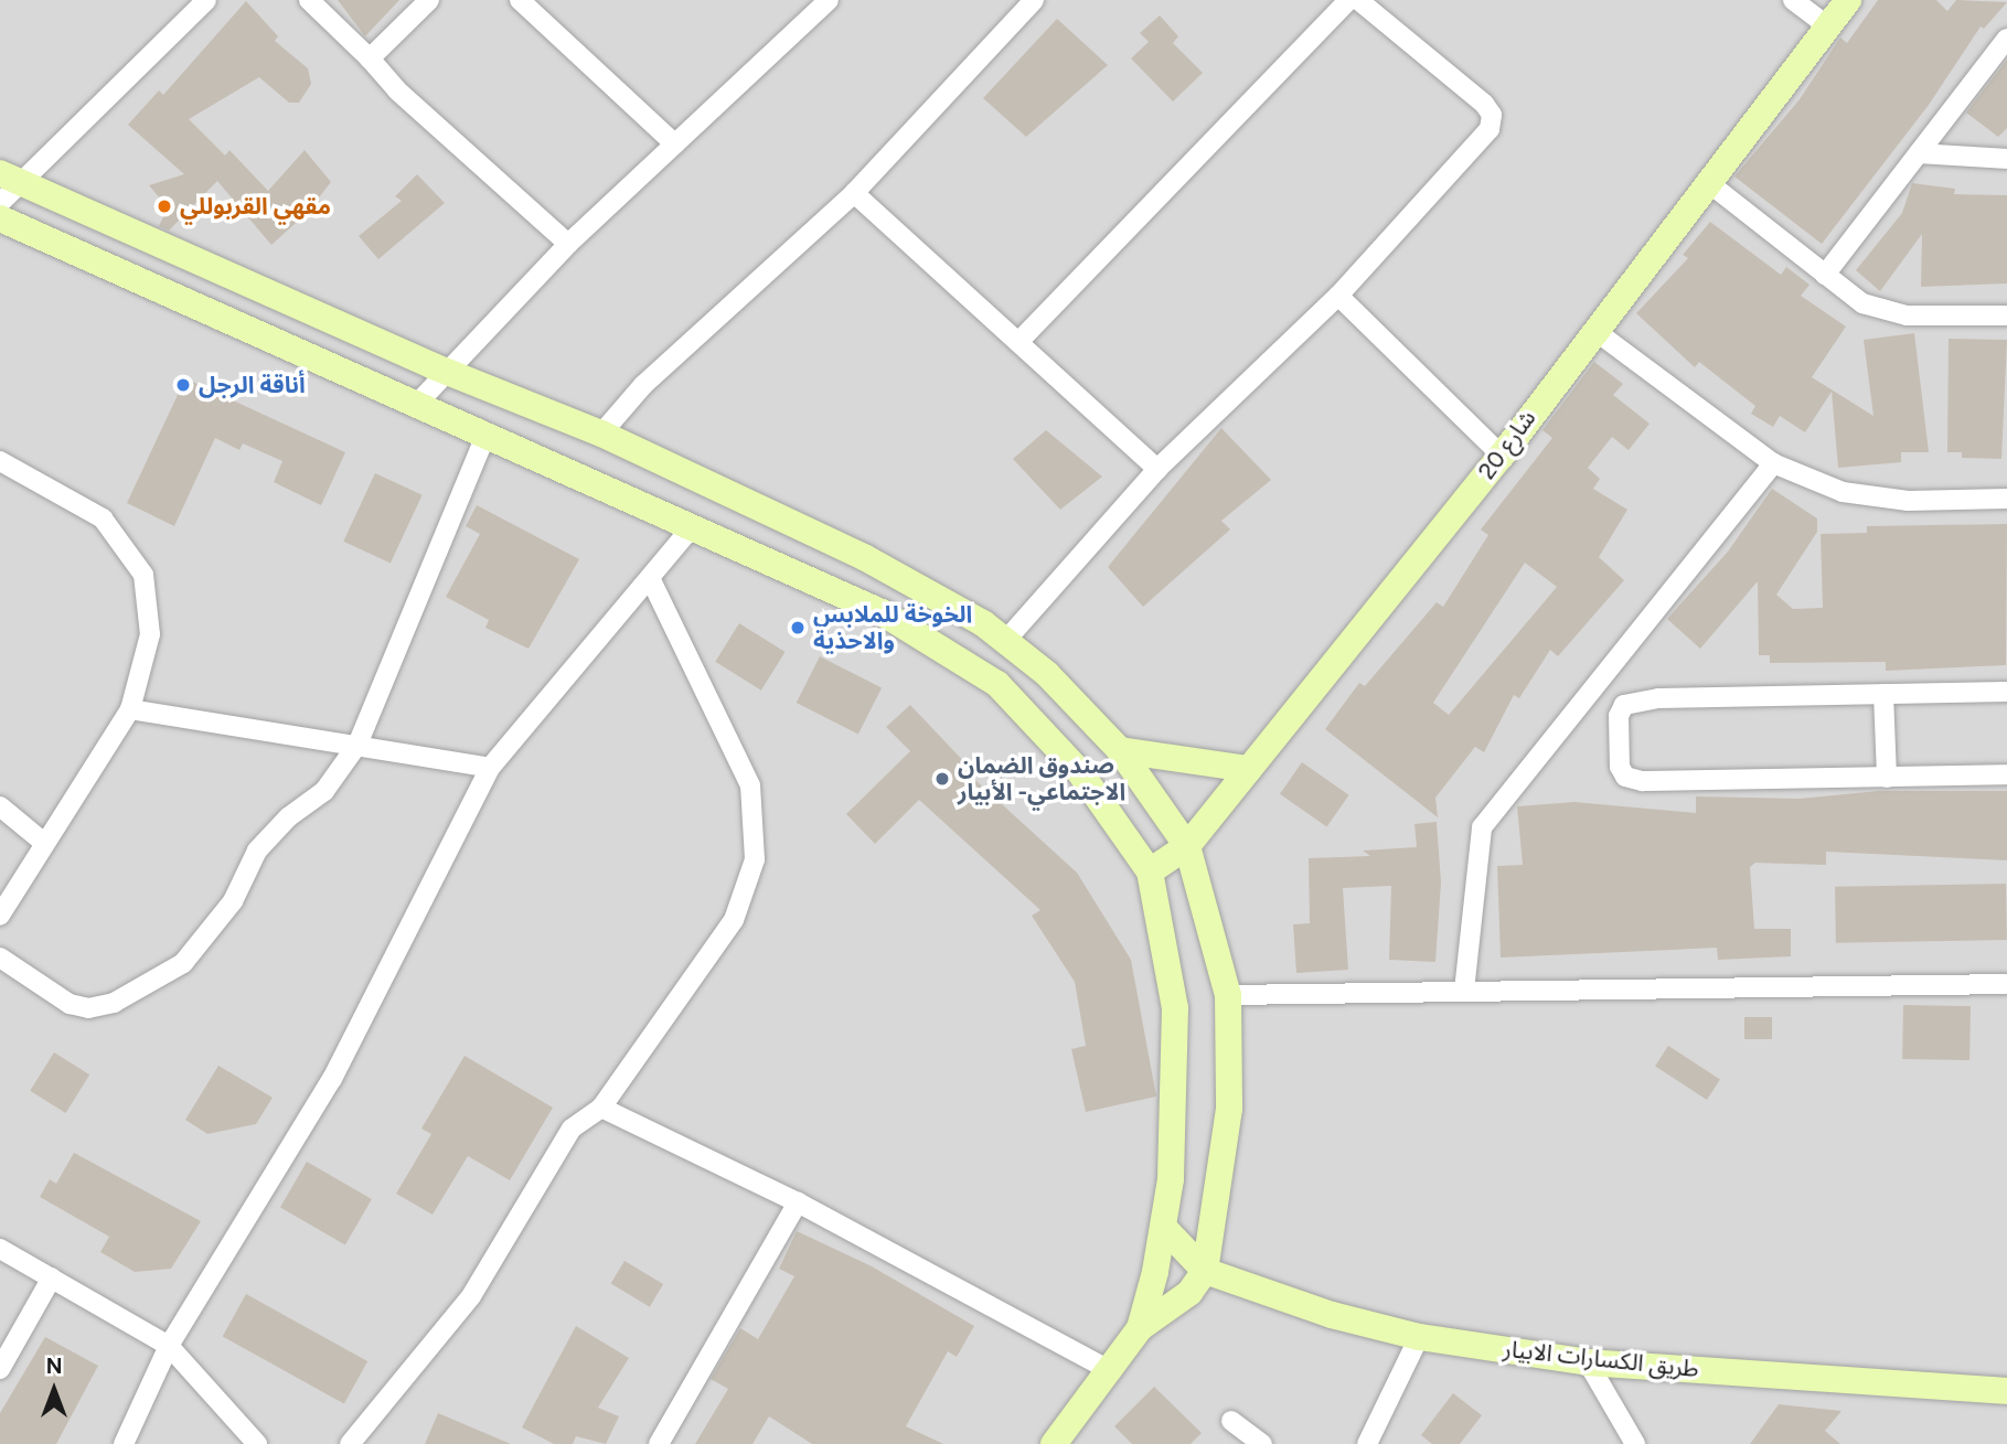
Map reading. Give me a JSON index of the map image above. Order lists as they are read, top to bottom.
{
  "streets": {
    "street": ["شارع 20", "طريق الكسارات الابيار"]
  },
  "places": [
    "مقهي القربوللي",
    "أناقة الرجل",
    "الخوخة للملابس والاحذية",
    "صندوق الضمان الاجتماعي- الأبيار"
  ],
  "north": "top"
}
